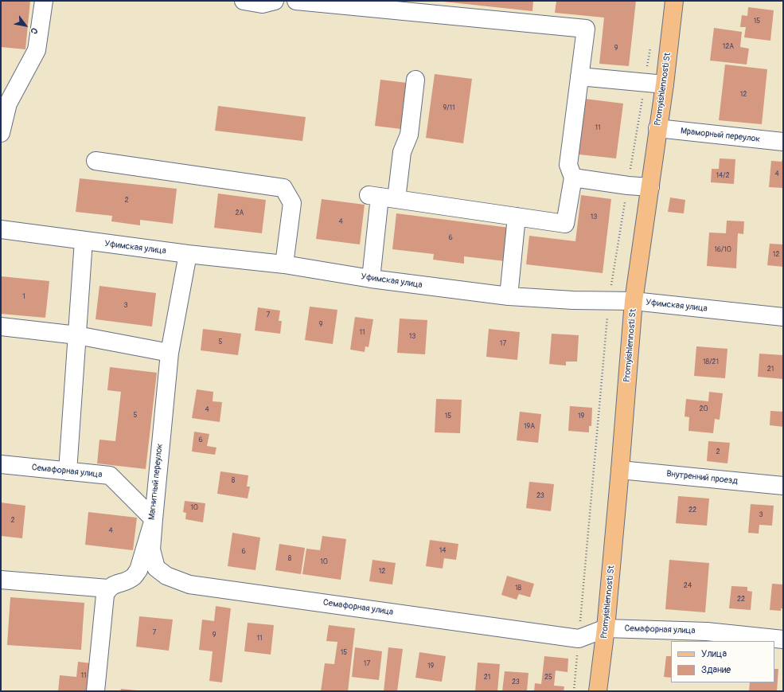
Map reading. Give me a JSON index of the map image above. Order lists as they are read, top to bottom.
{
  "streets": {
    "main road": ["Promyishlennosti St"],
    "street": [
      "Мраморный переулок",
      "Уфимская улица",
      "Семафорная улица",
      "Внутренний проезд",
      "Магнитный переулок"
    ]
  },
  "crossings": [
    ["Promyishlennosti St", "Мраморный переулок"],
    ["Promyishlennosti St", "Уфимская улица"],
    ["Promyishlennosti St", "Семафорная улица"],
    ["Promyishlennosti St", "Внутренний проезд"],
    ["Уфимская улица", "Магнитный переулок"],
    ["Семафорная улица", "Магнитный переулок"]
  ],
  "house_numbers": [
    "15",
    "12А",
    "9",
    "12",
    "9/11",
    "11",
    "4",
    "14/2",
    "2",
    "2А",
    "13",
    "4",
    "6",
    "16/10",
    "12",
    "1",
    "3",
    "7",
    "9",
    "11",
    "13",
    "5",
    "17",
    "18/21",
    "21",
    "20",
    "4",
    "5",
    "15",
    "19",
    "19А",
    "6",
    "2",
    "8",
    "23",
    "10",
    "22",
    "3",
    "2",
    "4",
    "14",
    "6",
    "8",
    "10",
    "12",
    "24",
    "18",
    "22",
    "7",
    "9",
    "11",
    "15",
    "17",
    "19",
    "11",
    "21",
    "25",
    "23"
  ],
  "legend": ["Улица", "Здание"],
  "north": "bottom right"
}
